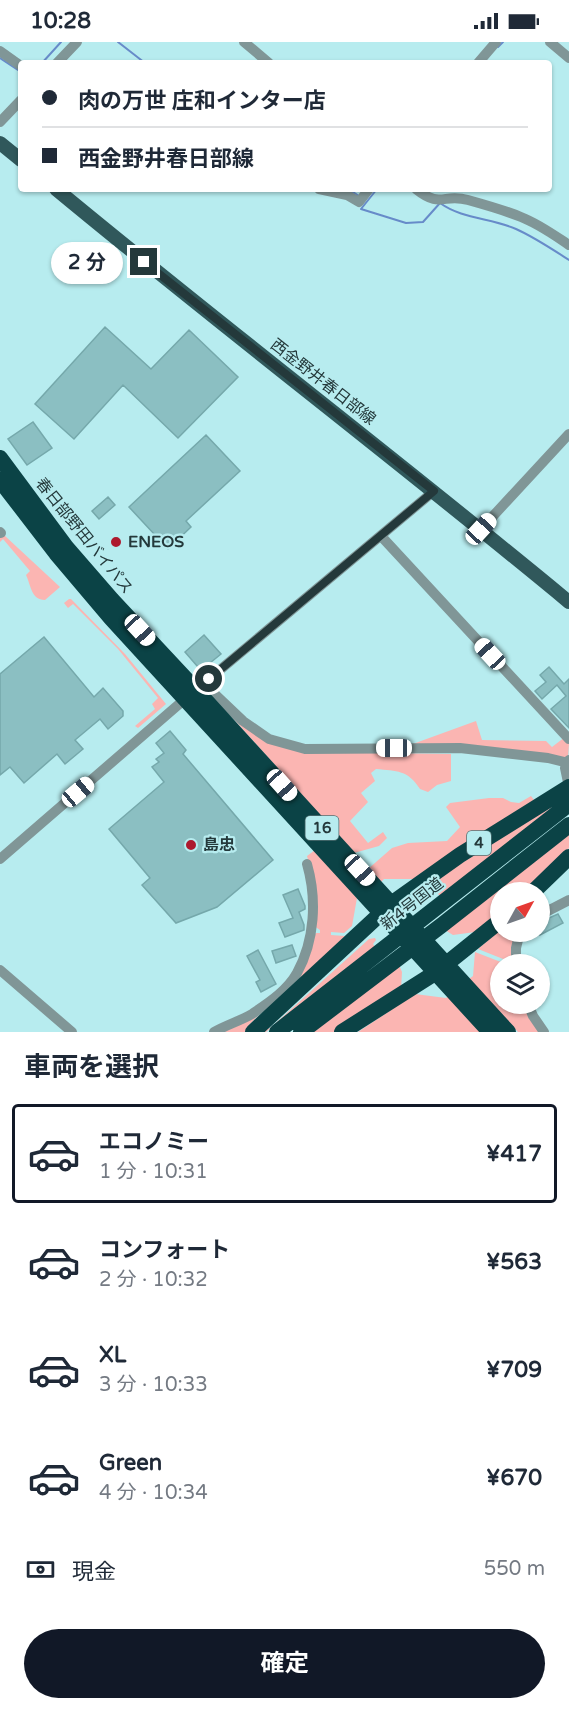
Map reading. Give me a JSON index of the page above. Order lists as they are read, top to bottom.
{
  "streets": {
    "highway": [
      "春日部野田バイパス",
      "16",
      "4",
      "新4号国道"
    ],
    "main road": ["西金野井春日部線"]
  },
  "crossings": [
    ["春日部野田バイパス", "4"]
  ],
  "places": ["ENEOS", "島忠"],
  "north": "top right",
  "page": {
    "status": "10:28",
    "banner": ["肉の万世 庄和インター店", "西金野井春日部線"],
    "bubble": "2 分",
    "heading": "車両を選択",
    "list": [
      {
        "name": "エコノミー",
        "note": "1 分 · 10:31",
        "value": "¥417"
      },
      {
        "name": "コンフォート",
        "note": "2 分 · 10:32",
        "value": "¥563"
      },
      {
        "name": "XL",
        "note": "3 分 · 10:33",
        "value": "¥709"
      },
      {
        "name": "Green",
        "note": "4 分 · 10:34",
        "value": "¥670"
      }
    ],
    "pay": ["現金", "550 m"],
    "buttons": "確定"
  }
}
